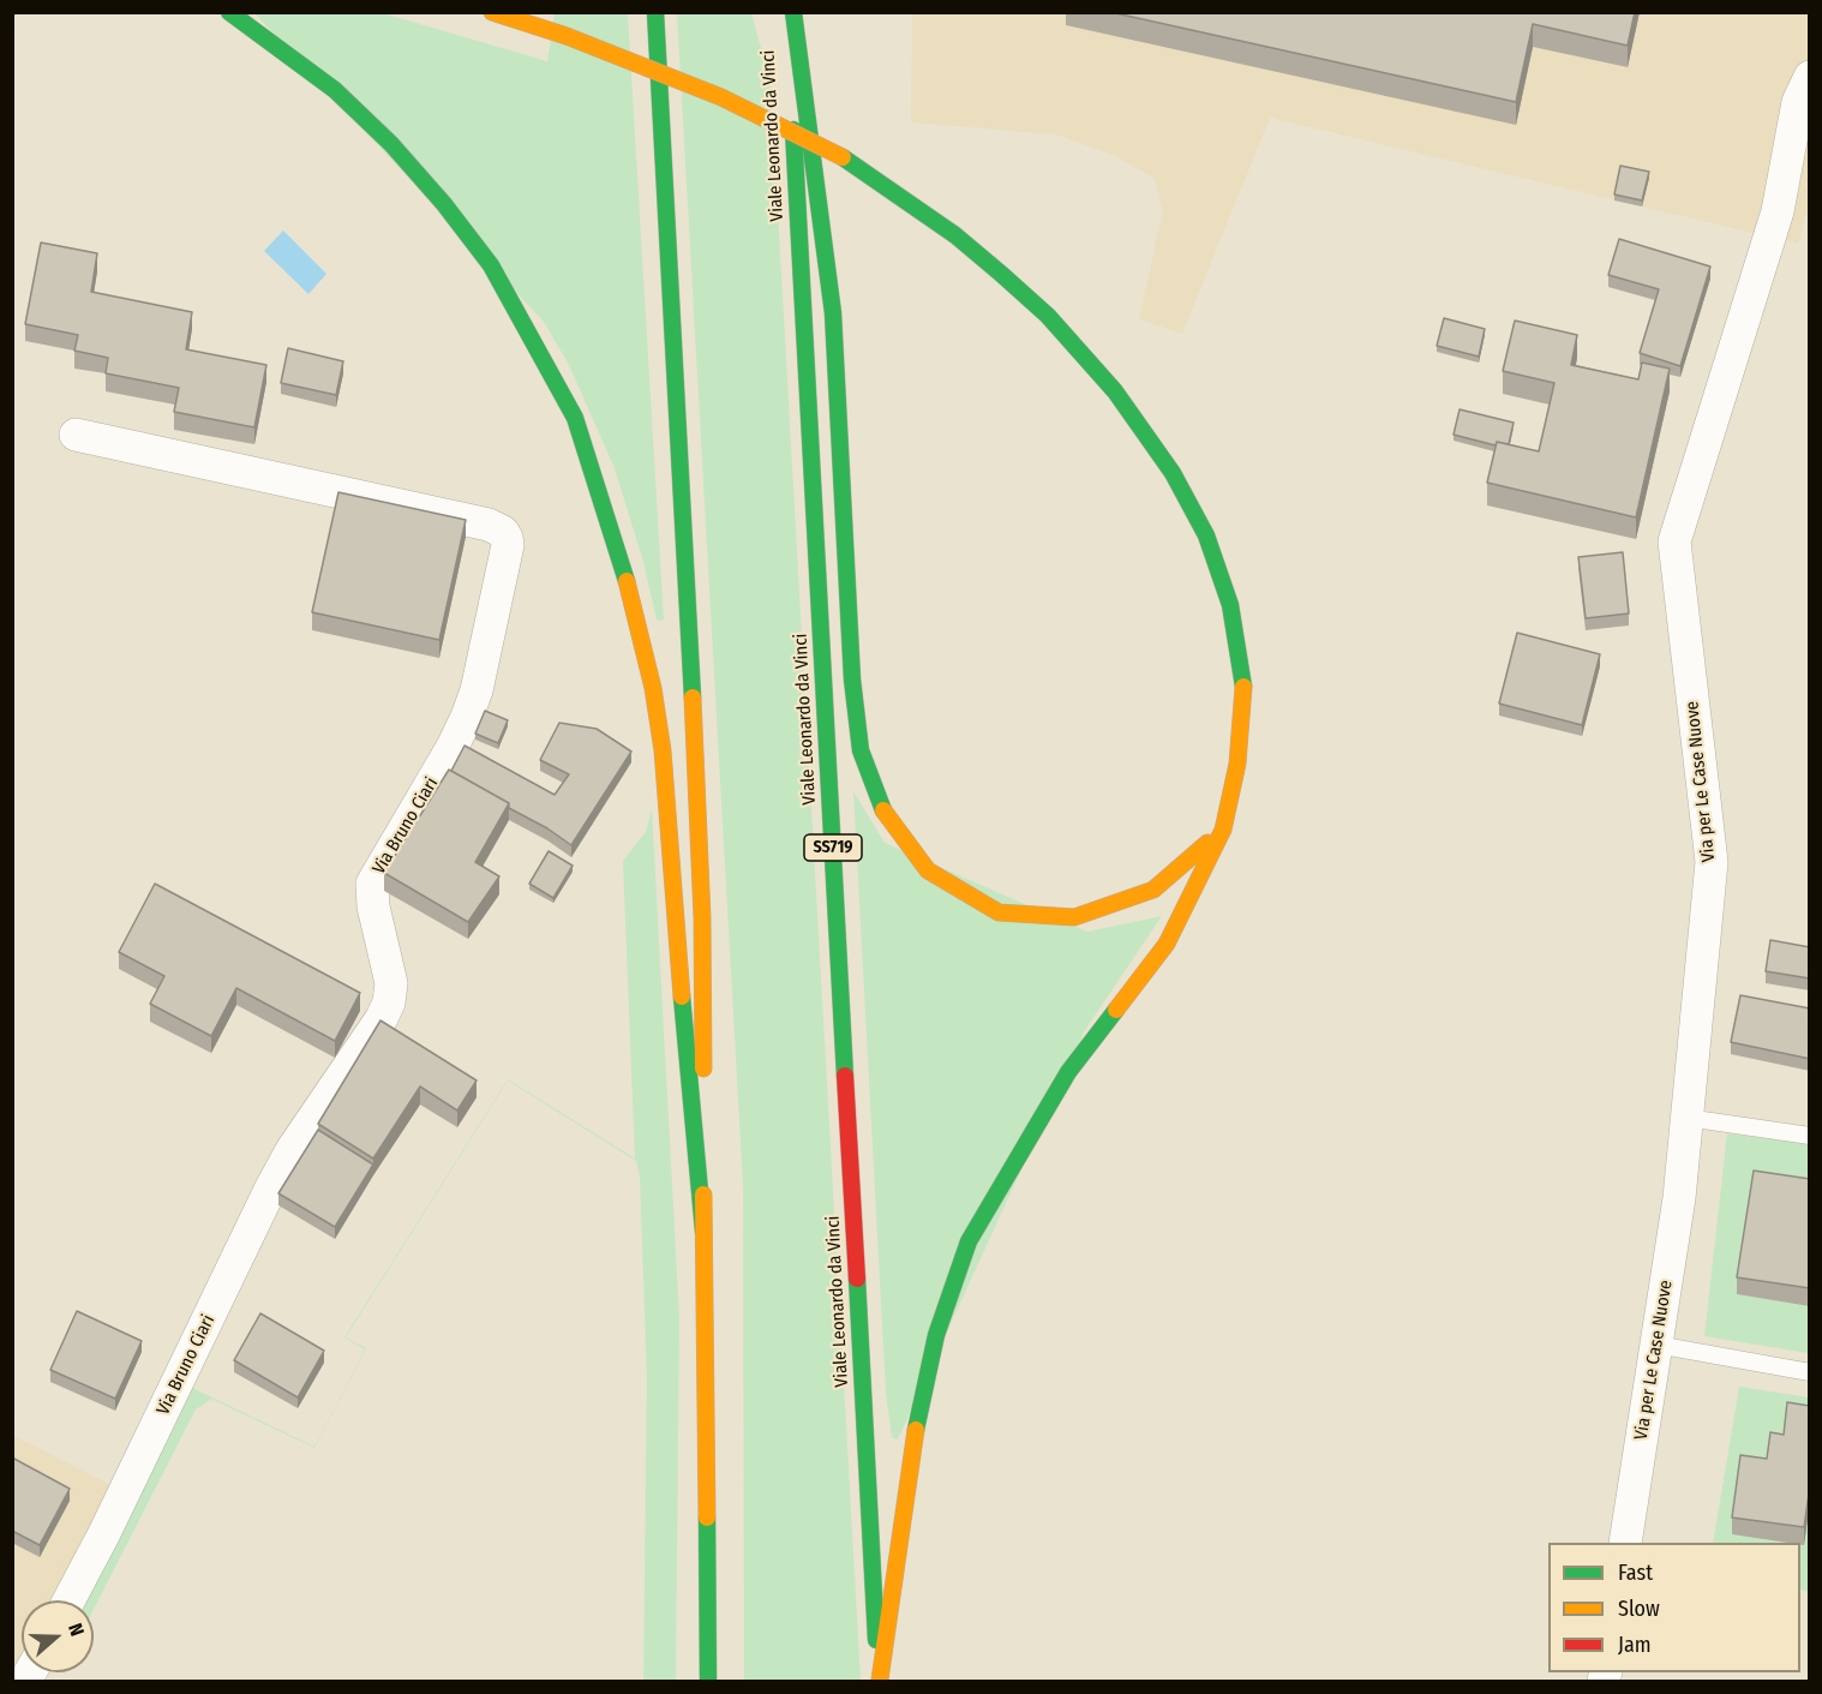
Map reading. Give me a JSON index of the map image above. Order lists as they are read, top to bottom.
{
  "streets": {
    "main road": ["Viale Leonardo da Vinci", "SS719"],
    "street": ["Via per Le Case Nuove", "Via Bruno Ciari"]
  },
  "legend": ["Fast", "Slow", "Jam"],
  "north": "right"
}
